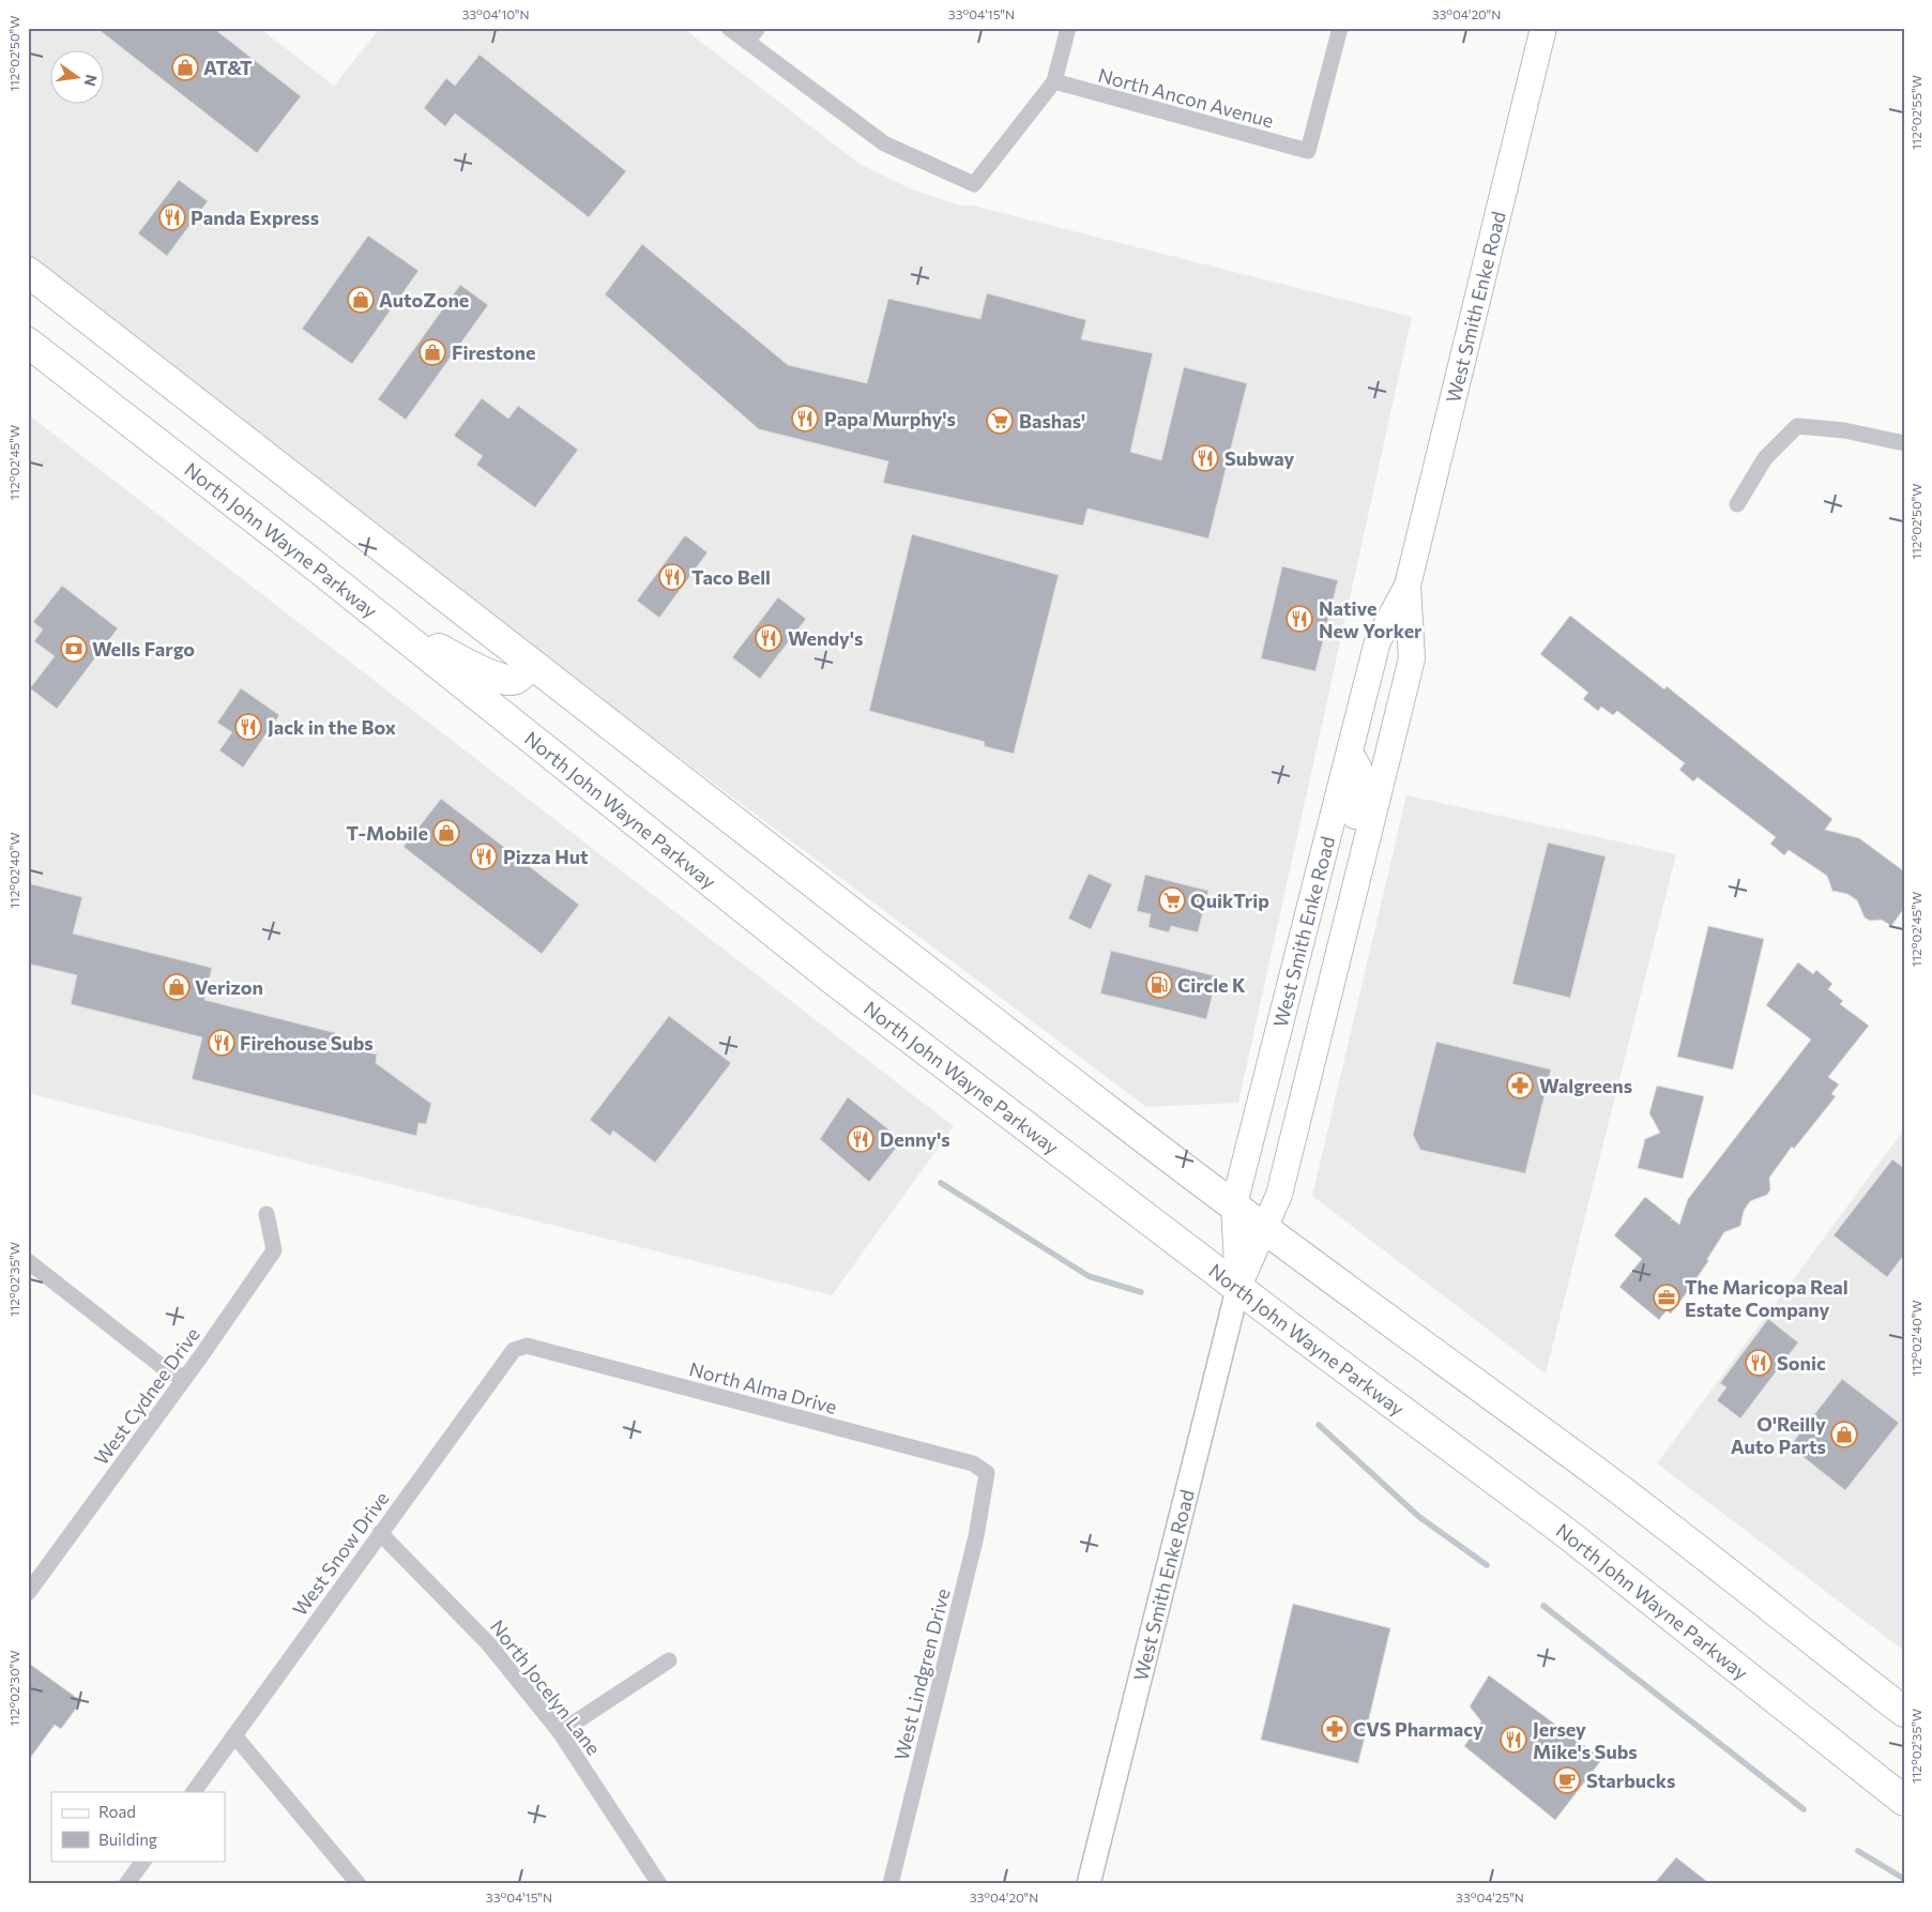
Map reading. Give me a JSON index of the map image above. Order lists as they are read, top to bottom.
{
  "streets": {
    "highway": ["North John Wayne Parkway"],
    "main road": ["West Smith Enke Road"],
    "street": [
      "North Ancon Avenue",
      "North Alma Drive",
      "West Cydnee Drive",
      "West Snow Drive",
      "West Lindgren Drive",
      "North Jocelyn Lane"
    ]
  },
  "crossings": [
    ["West Smith Enke Road", "North John Wayne Parkway"],
    ["North Alma Drive", "West Snow Drive"],
    ["North Alma Drive", "West Lindgren Drive"],
    ["West Snow Drive", "North Jocelyn Lane"]
  ],
  "places": {
    "shop": [
      "AT&T",
      "AutoZone",
      "Firestone",
      "T-Mobile",
      "Verizon",
      "O'Reilly Auto Parts"
    ],
    "restaurant": [
      "Panda Express",
      "Papa Murphy's",
      "Subway",
      "Taco Bell",
      "Native New Yorker",
      "Wendy's",
      "Jack in the Box",
      "Pizza Hut",
      "Firehouse Subs",
      "Denny's",
      "Sonic",
      "Jersey Mike's Subs"
    ],
    "supermarket": ["Bashas'", "QuikTrip"],
    "bank": ["Wells Fargo"],
    "fuel station": ["Circle K"],
    "pharmacy": ["Walgreens", "CVS Pharmacy"],
    "office": ["The Maricopa Real Estate Company"],
    "cafe": ["Starbucks"]
  },
  "legend": ["Road", "Building"],
  "north": "right",
  "coordinates": [
    "33°04'10\"N",
    "33°04'15\"N",
    "33°04'20\"N",
    "112°02'50\"W",
    "112°02'55\"W",
    "112°02'45\"W",
    "112°02'40\"W",
    "112°02'35\"W",
    "112°02'30\"W",
    "33°04'25\"N"
  ]
}
